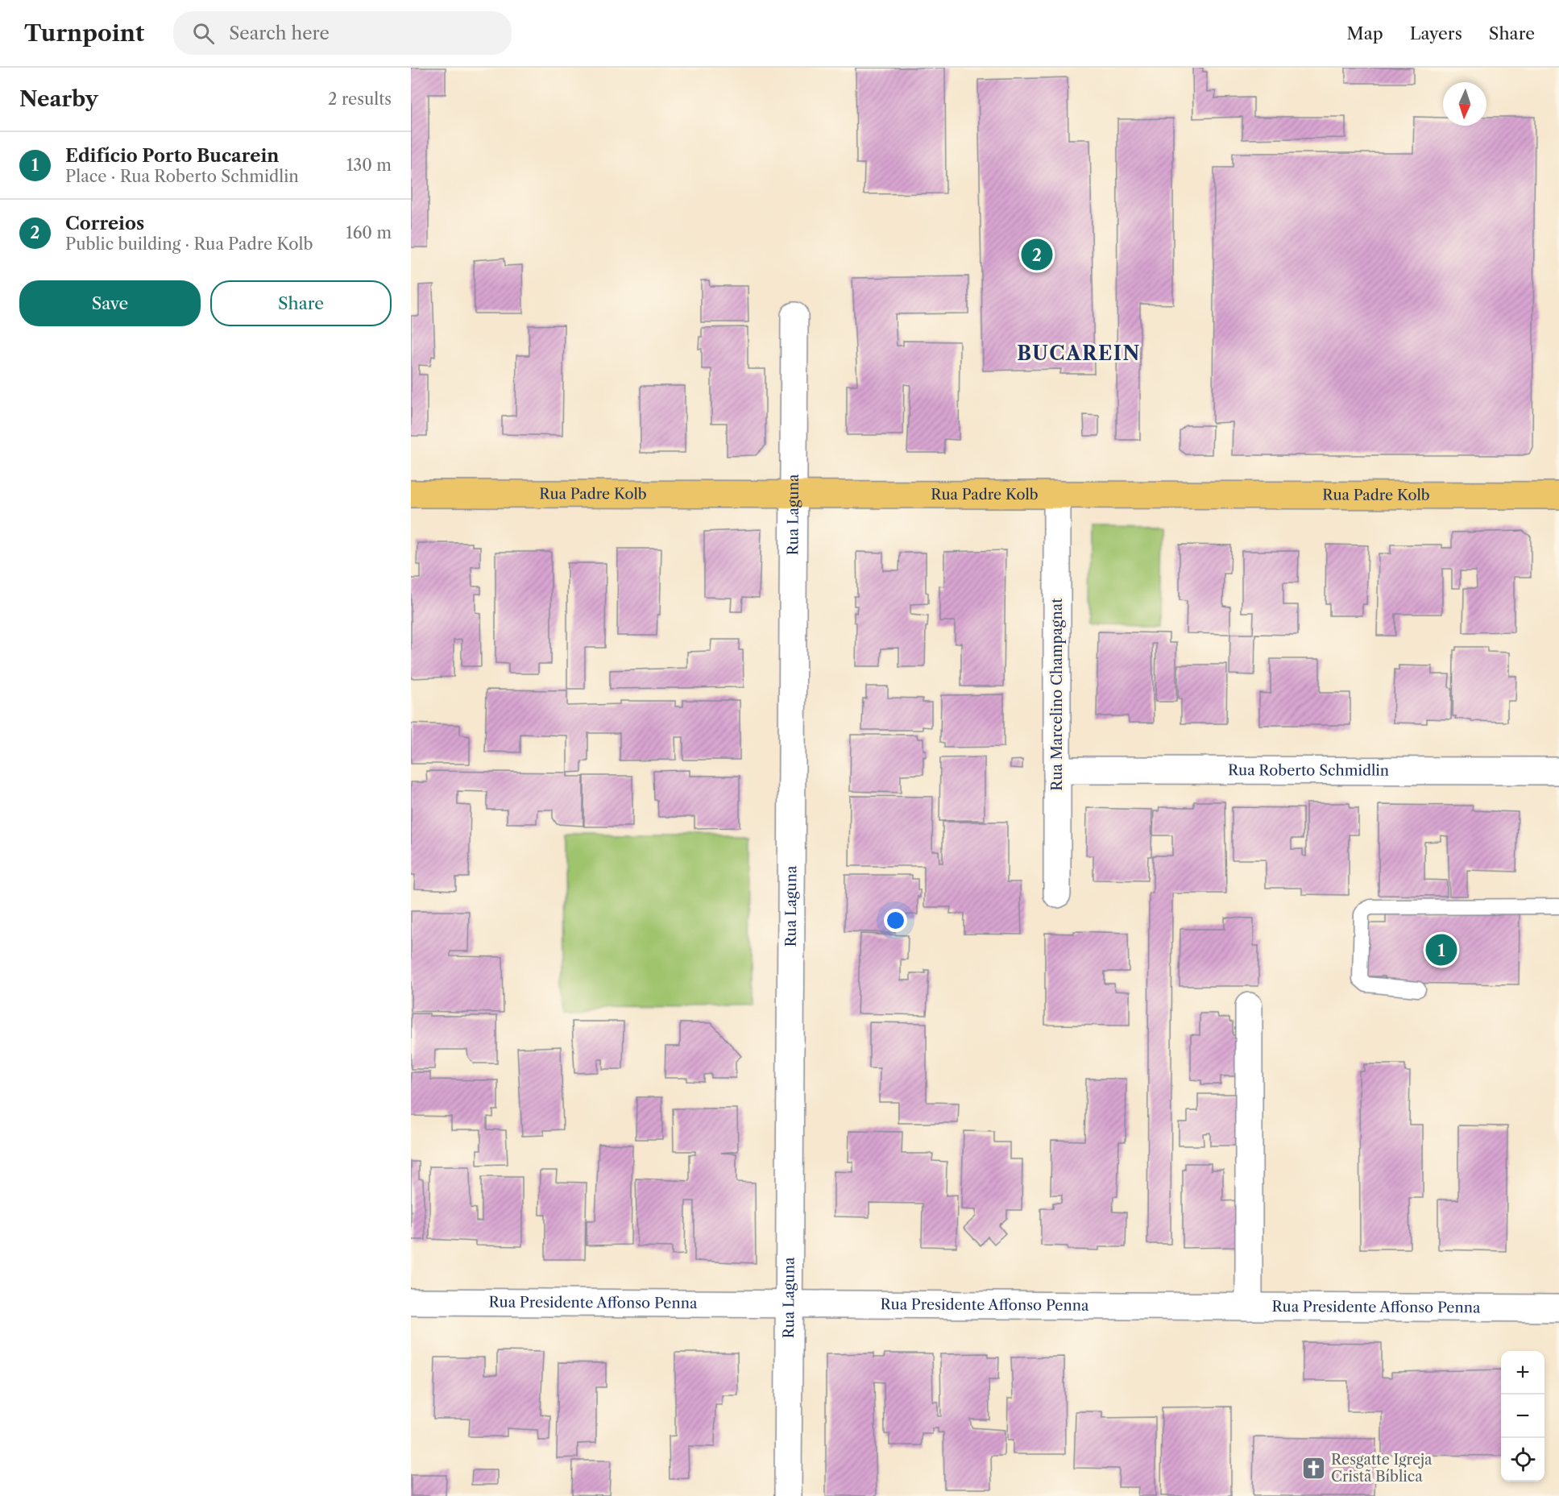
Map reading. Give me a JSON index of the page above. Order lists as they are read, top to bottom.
{
  "streets": {
    "main road": ["Rua Padre Kolb"],
    "street": [
      "Rua Laguna",
      "Rua Marcelino Champagnat",
      "Rua Roberto Schmidlin",
      "Rua Presidente Affonso Penna"
    ]
  },
  "crossings": [
    ["Rua Padre Kolb", "Rua Laguna"],
    ["Rua Padre Kolb", "Rua Marcelino Champagnat"],
    ["Rua Laguna", "Rua Presidente Affonso Penna"],
    ["Rua Marcelino Champagnat", "Rua Roberto Schmidlin"]
  ],
  "districts": ["BUCAREIN"],
  "places": {
    "church": ["Resgatte Igreja Cristã Bíblica"]
  },
  "north": "bottom",
  "page": {
    "header": "Turnpoint",
    "search": "Search here",
    "nav": ["Map", "Layers", "Share"],
    "heading": ["Nearby", "2 results"],
    "list": [
      {
        "mark": "1",
        "name": "Edifício Porto Bucarein",
        "note": "Place · Rua Roberto Schmidlin",
        "value": "130 m"
      },
      {
        "mark": "2",
        "name": "Correios",
        "note": "Public building · Rua Padre Kolb",
        "value": "160 m"
      }
    ],
    "pins": ["2", "1"],
    "buttons": ["Save", "Share"],
    "map_buttons": ["+", "−"]
  }
}
